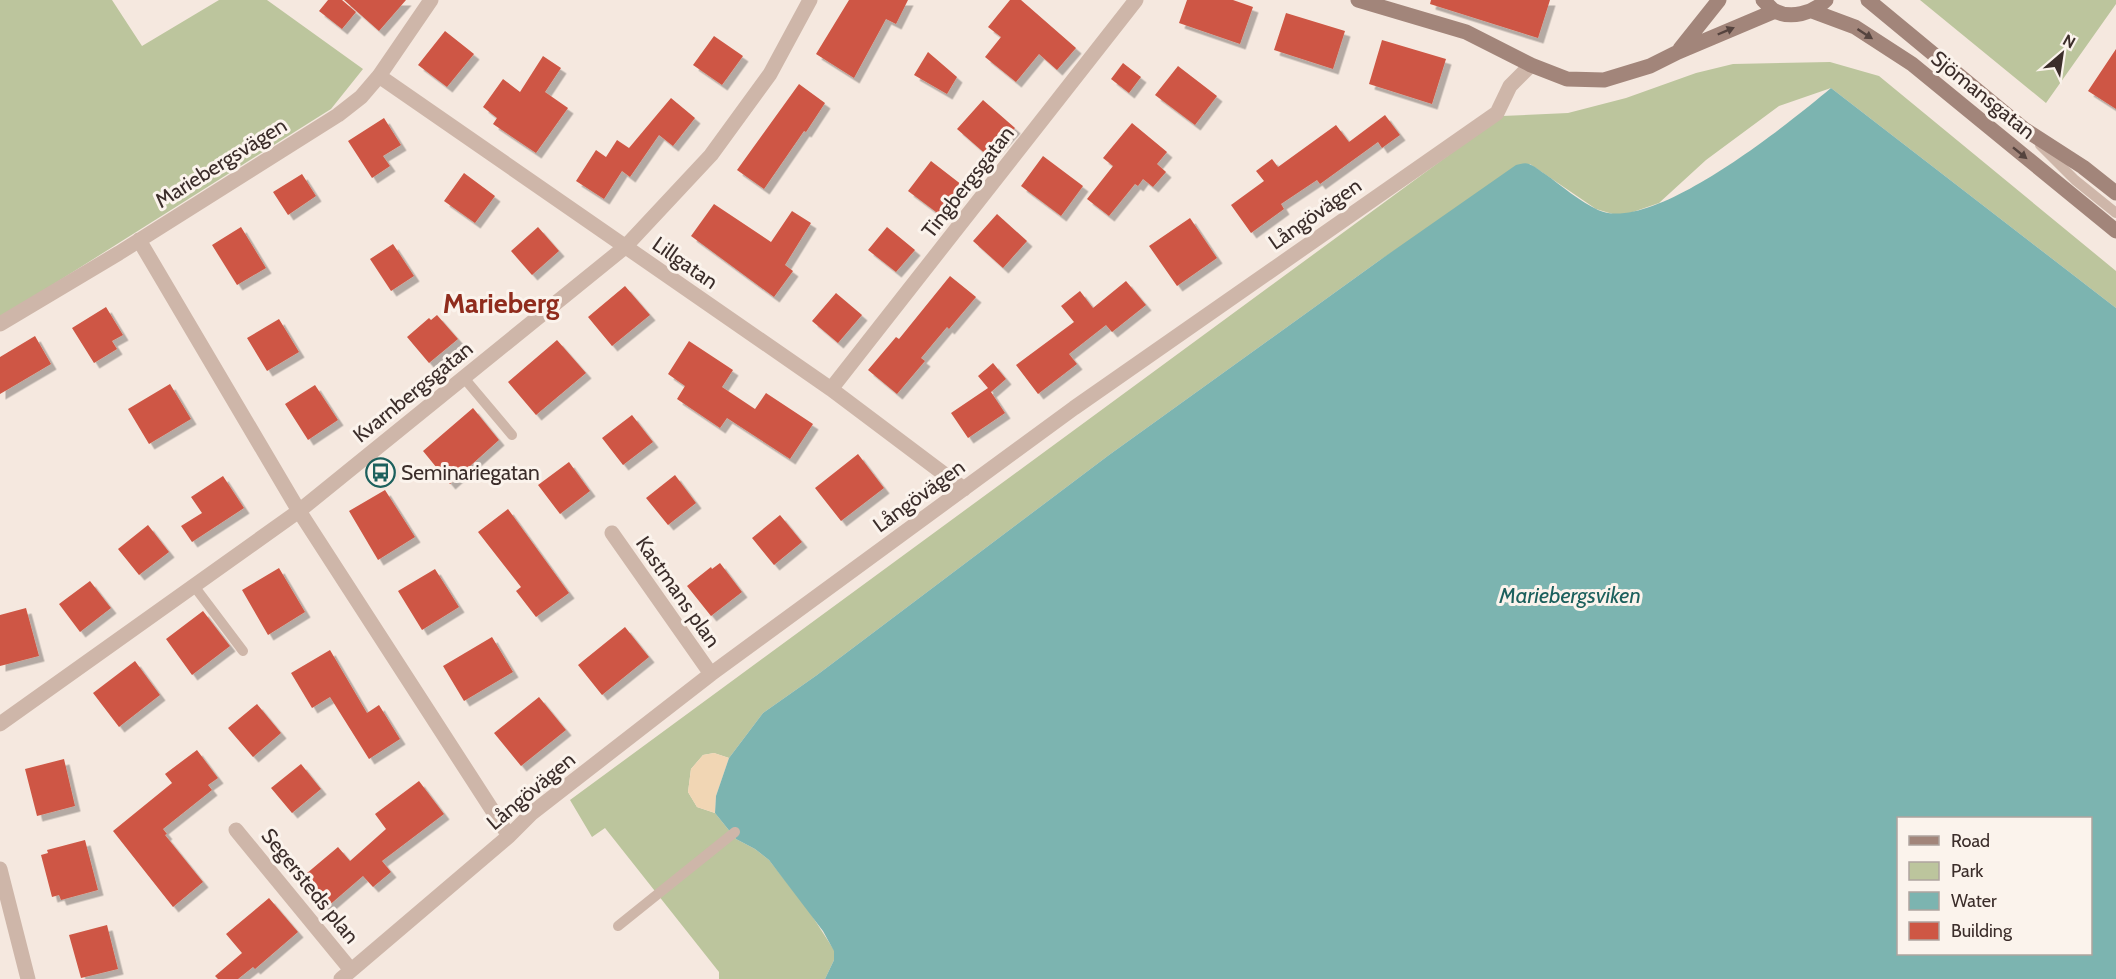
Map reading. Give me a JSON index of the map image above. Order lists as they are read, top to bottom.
{
  "streets": {
    "street": [
      "Sjömansgatan",
      "Mariebergsvägen",
      "Tingbergsgatan",
      "Långövägen",
      "Lillgatan",
      "Kvarnbergsgatan",
      "Kastmans plan",
      "Segersteds plan"
    ]
  },
  "crossings": [
    ["Mariebergsvägen", "Lillgatan"],
    ["Tingbergsgatan", "Lillgatan"],
    ["Långövägen", "Lillgatan"],
    ["Långövägen", "Kastmans plan"],
    ["Långövägen", "Segersteds plan"],
    ["Lillgatan", "Kvarnbergsgatan"]
  ],
  "districts": ["Marieberg"],
  "water": ["Mariebergsviken"],
  "places": {
    "bus stop": ["Seminariegatan"]
  },
  "legend": [
    "Road",
    "Park",
    "Water",
    "Building"
  ],
  "north": "top right"
}
